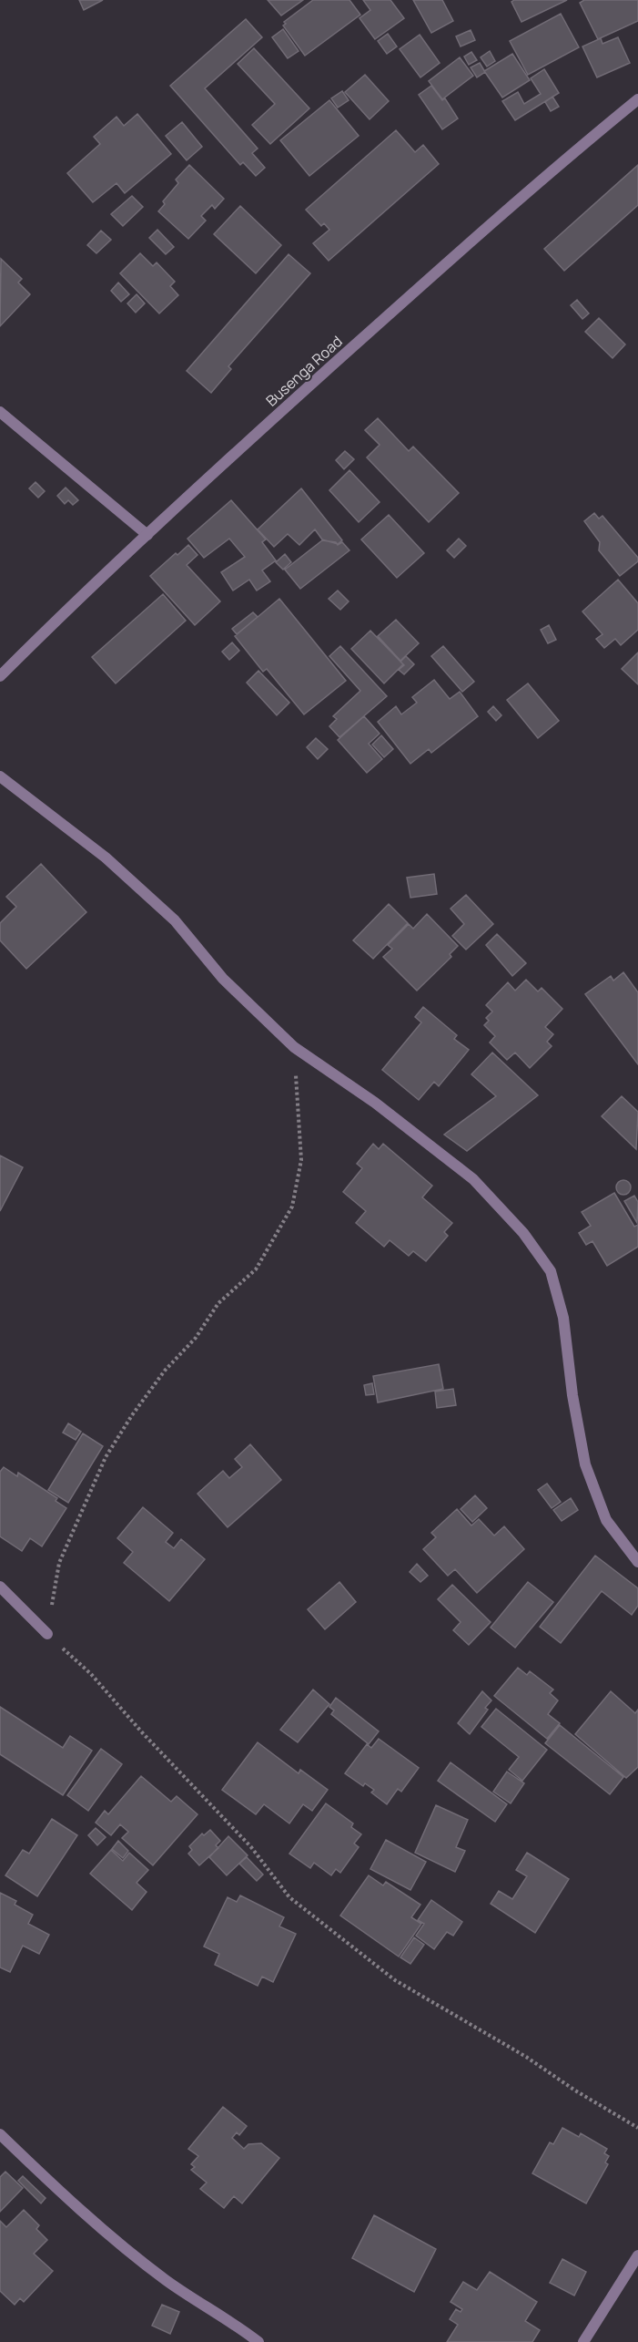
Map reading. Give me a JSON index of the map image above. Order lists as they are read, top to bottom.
{
  "streets": {
    "street": ["Busenga Road"]
  }
}
